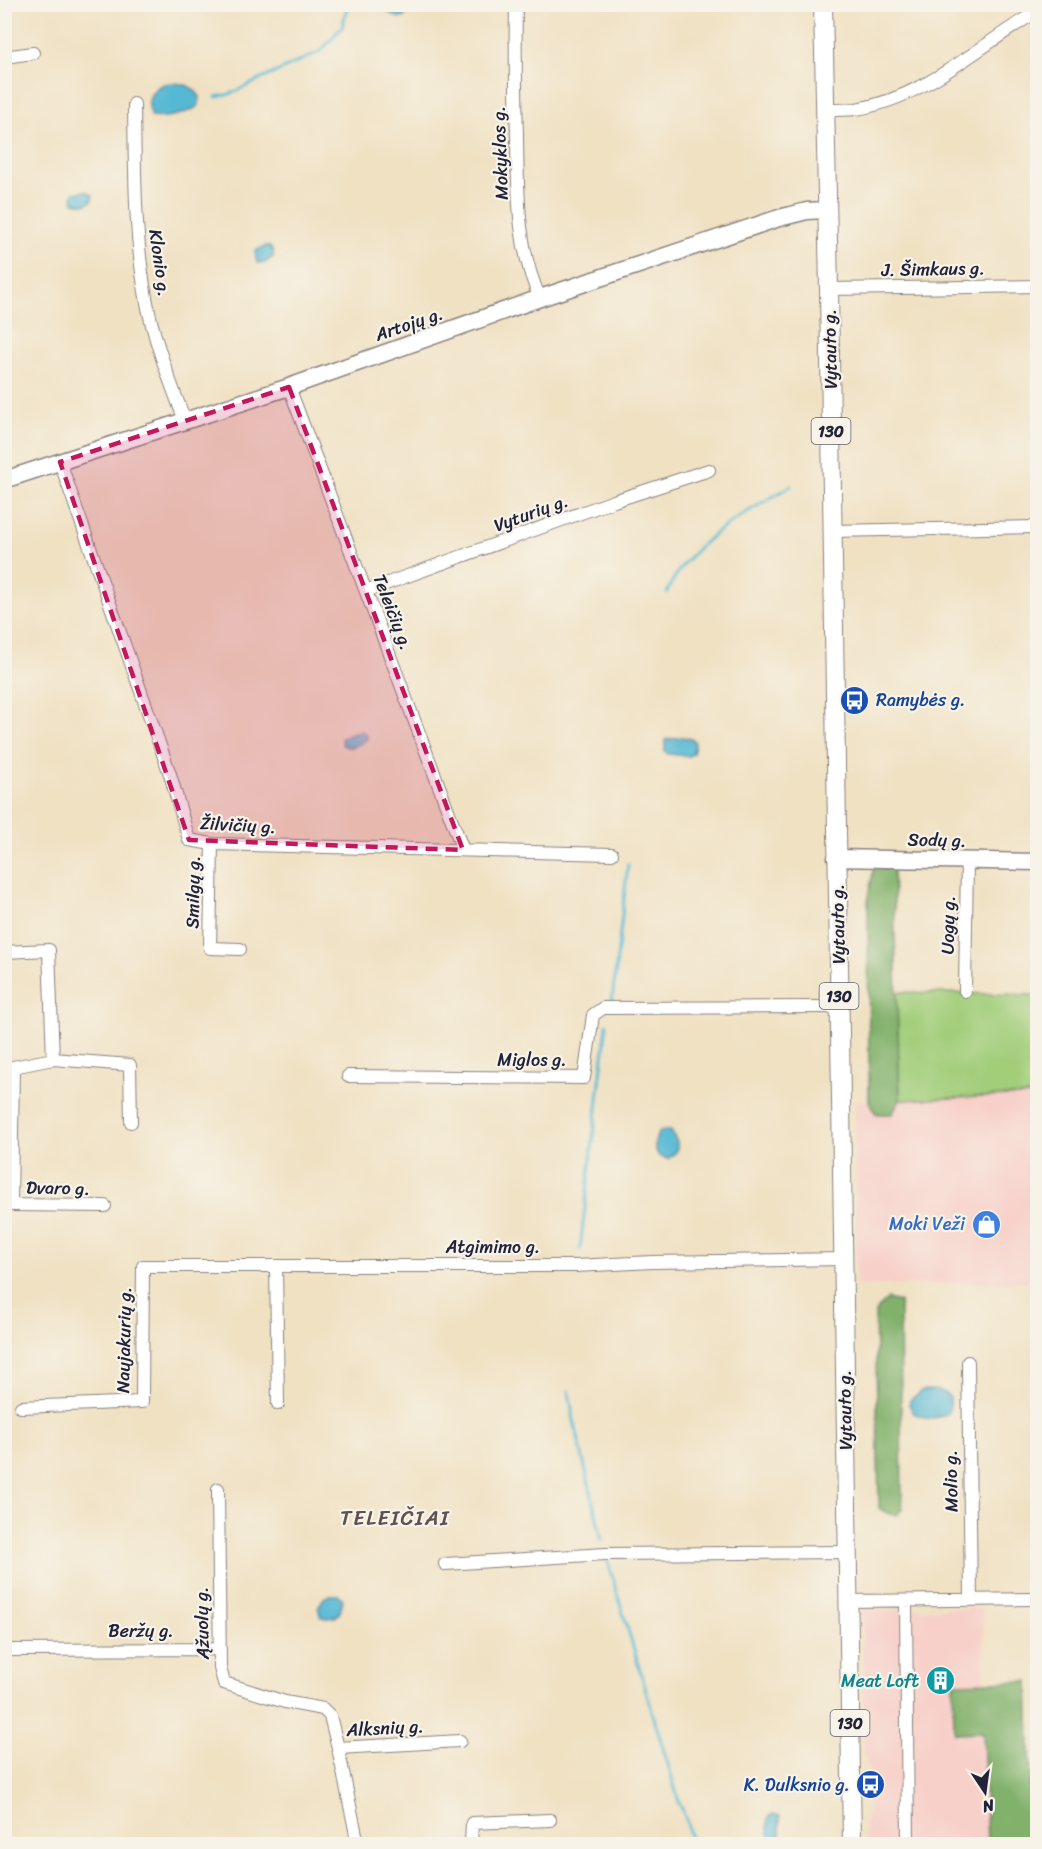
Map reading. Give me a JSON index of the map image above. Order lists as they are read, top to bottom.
{
  "streets": {
    "main road": [
      "Artojų g.",
      "Vytauto g.",
      "130",
      "Sodų g."
    ],
    "street": [
      "Mokyklos g.",
      "Klonio g.",
      "J. Šimkaus g.",
      "Vyturių g.",
      "Teleičių g.",
      "Žilvičių g.",
      "Smilgų g.",
      "Uogų g.",
      "Miglos g.",
      "Dvaro g.",
      "Atgimimo g.",
      "Naujakurių g.",
      "Molio g.",
      "Ąžuolų g.",
      "Beržų g.",
      "Alksnių g."
    ]
  },
  "crossings": [
    ["Mokyklos g.", "Artojų g."],
    ["Klonio g.", "Artojų g."],
    ["J. Šimkaus g.", "Vytauto g."],
    ["Artojų g.", "Vytauto g."],
    ["Artojų g.", "Teleičių g."],
    ["Artojų g.", "Žilvičių g."],
    ["Vytauto g.", "Sodų g."],
    ["Vytauto g.", "Miglos g."],
    ["Vytauto g.", "Atgimimo g."],
    ["Vyturių g.", "Teleičių g."],
    ["Teleičių g.", "Žilvičių g."],
    ["Žilvičių g.", "Smilgų g."],
    ["Sodų g.", "Uogų g."],
    ["Atgimimo g.", "Naujakurių g."],
    ["Ąžuolų g.", "Beržų g."],
    ["Ąžuolų g.", "Alksnių g."]
  ],
  "districts": ["TELEIČIAI"],
  "places": {
    "bus stop": ["Ramybės g.", "K. Dulksnio g."],
    "shop": ["Moki Veži"],
    "building": ["Meat Loft"]
  },
  "north": "bottom"
}
